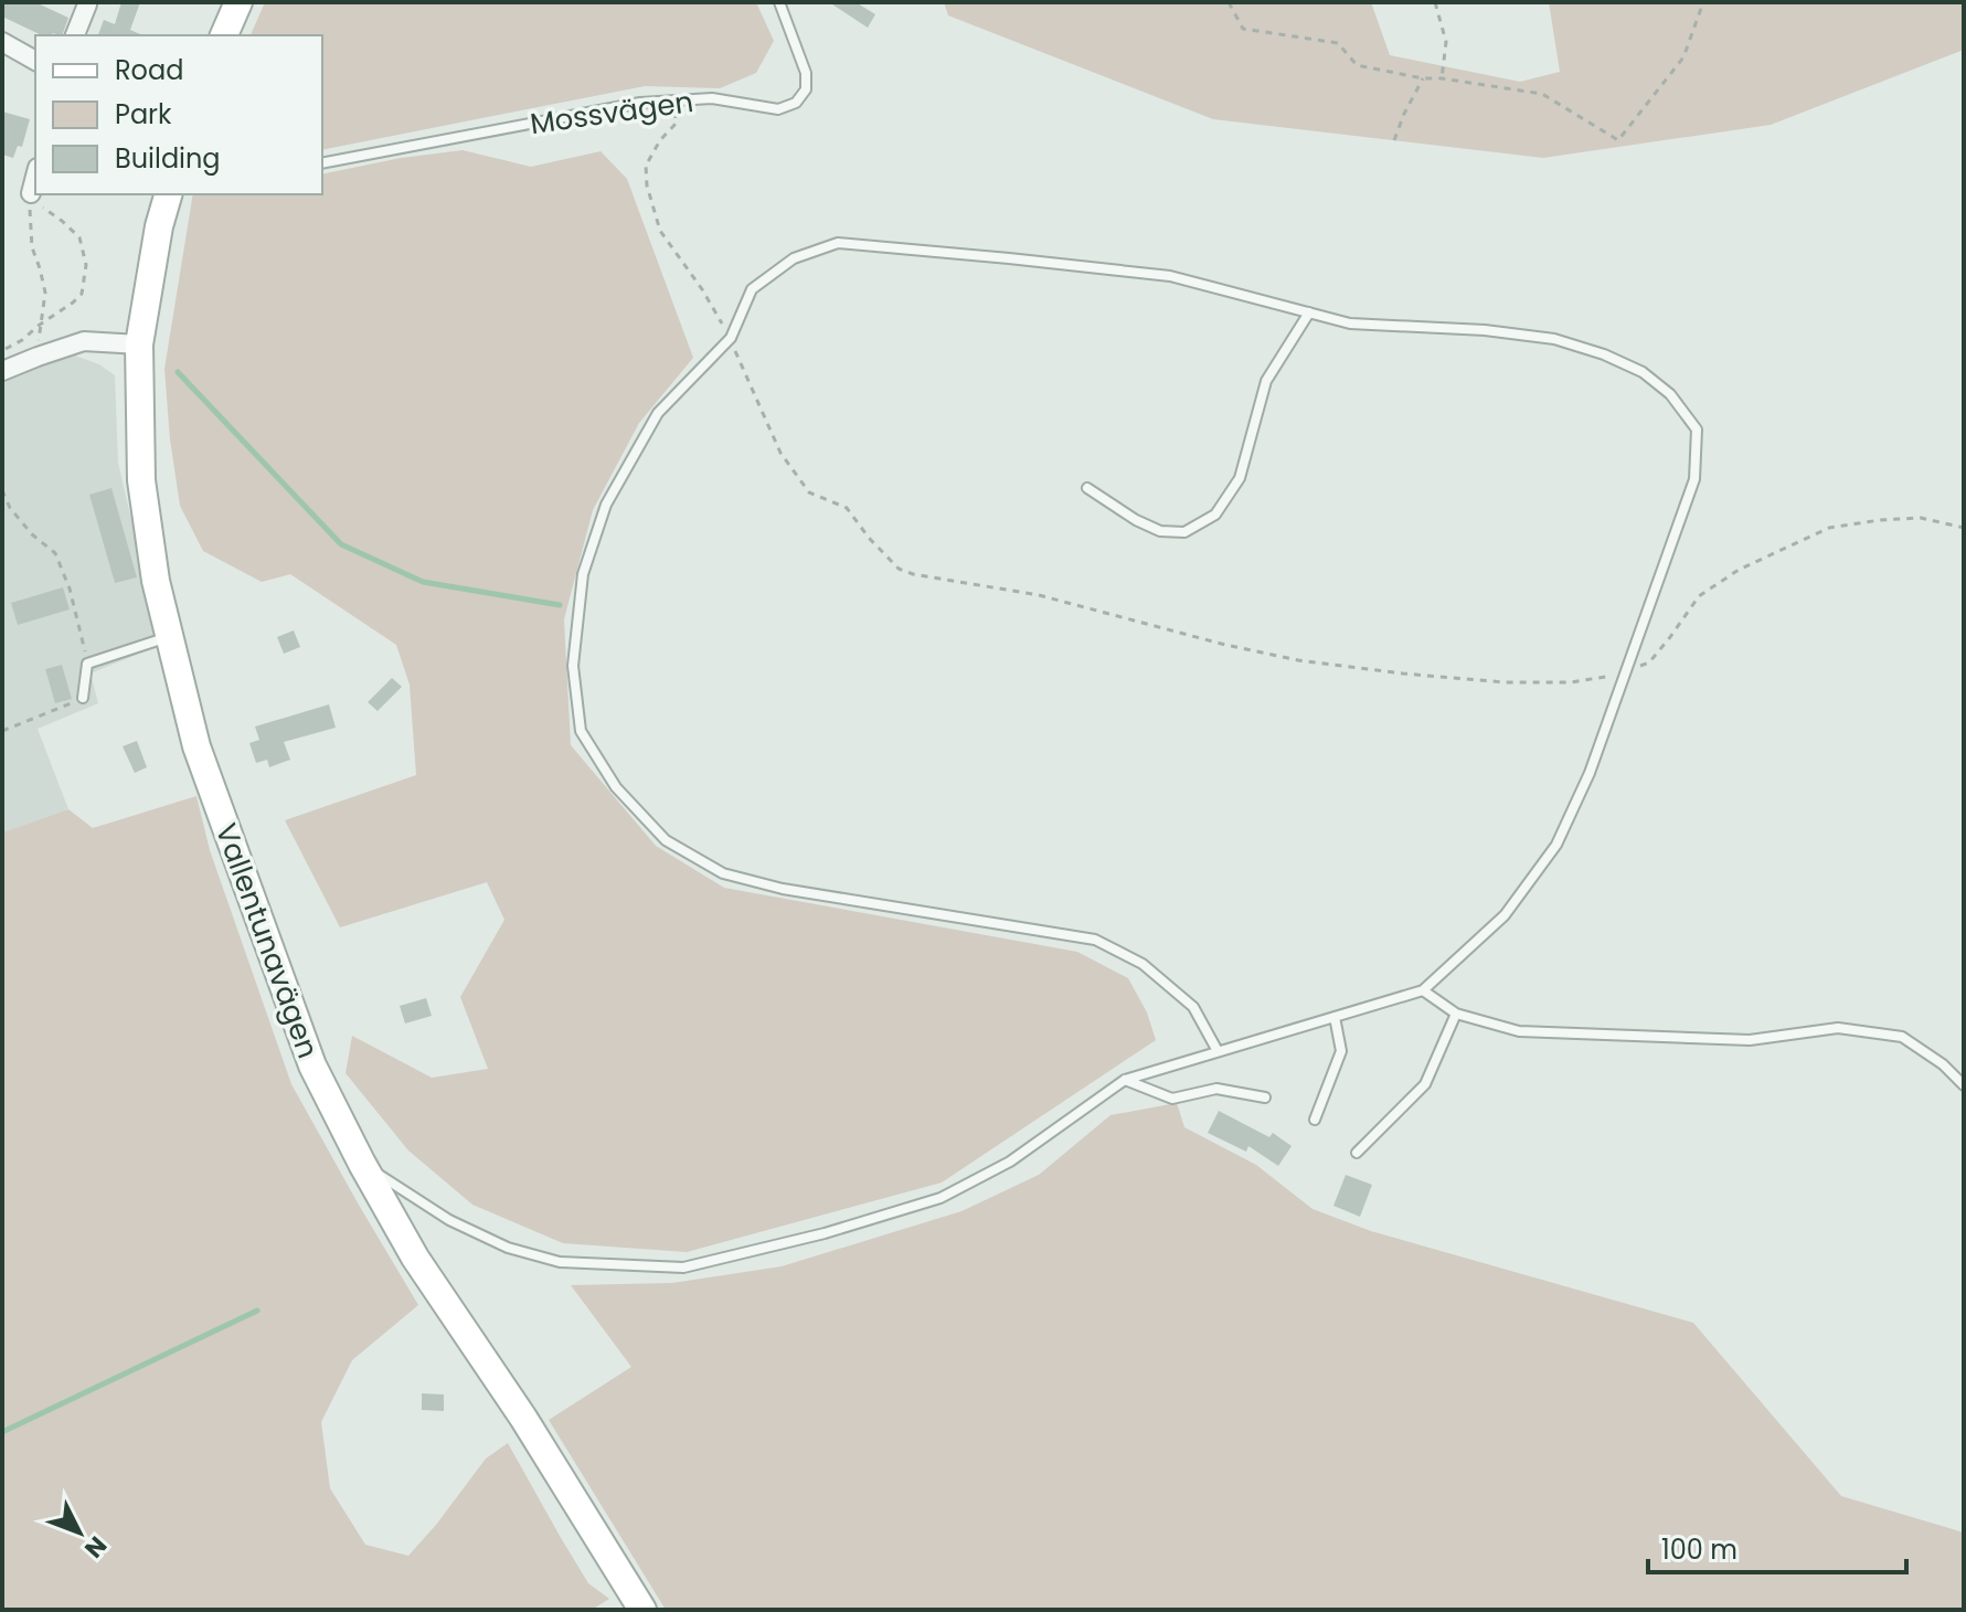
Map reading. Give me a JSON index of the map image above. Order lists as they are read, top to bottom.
{
  "streets": {
    "main road": ["Vallentunavägen"],
    "lane": ["Mossvägen"]
  },
  "legend": ["Road", "Park", "Building"],
  "scale_bar": "100 m",
  "north": "bottom right"
}
